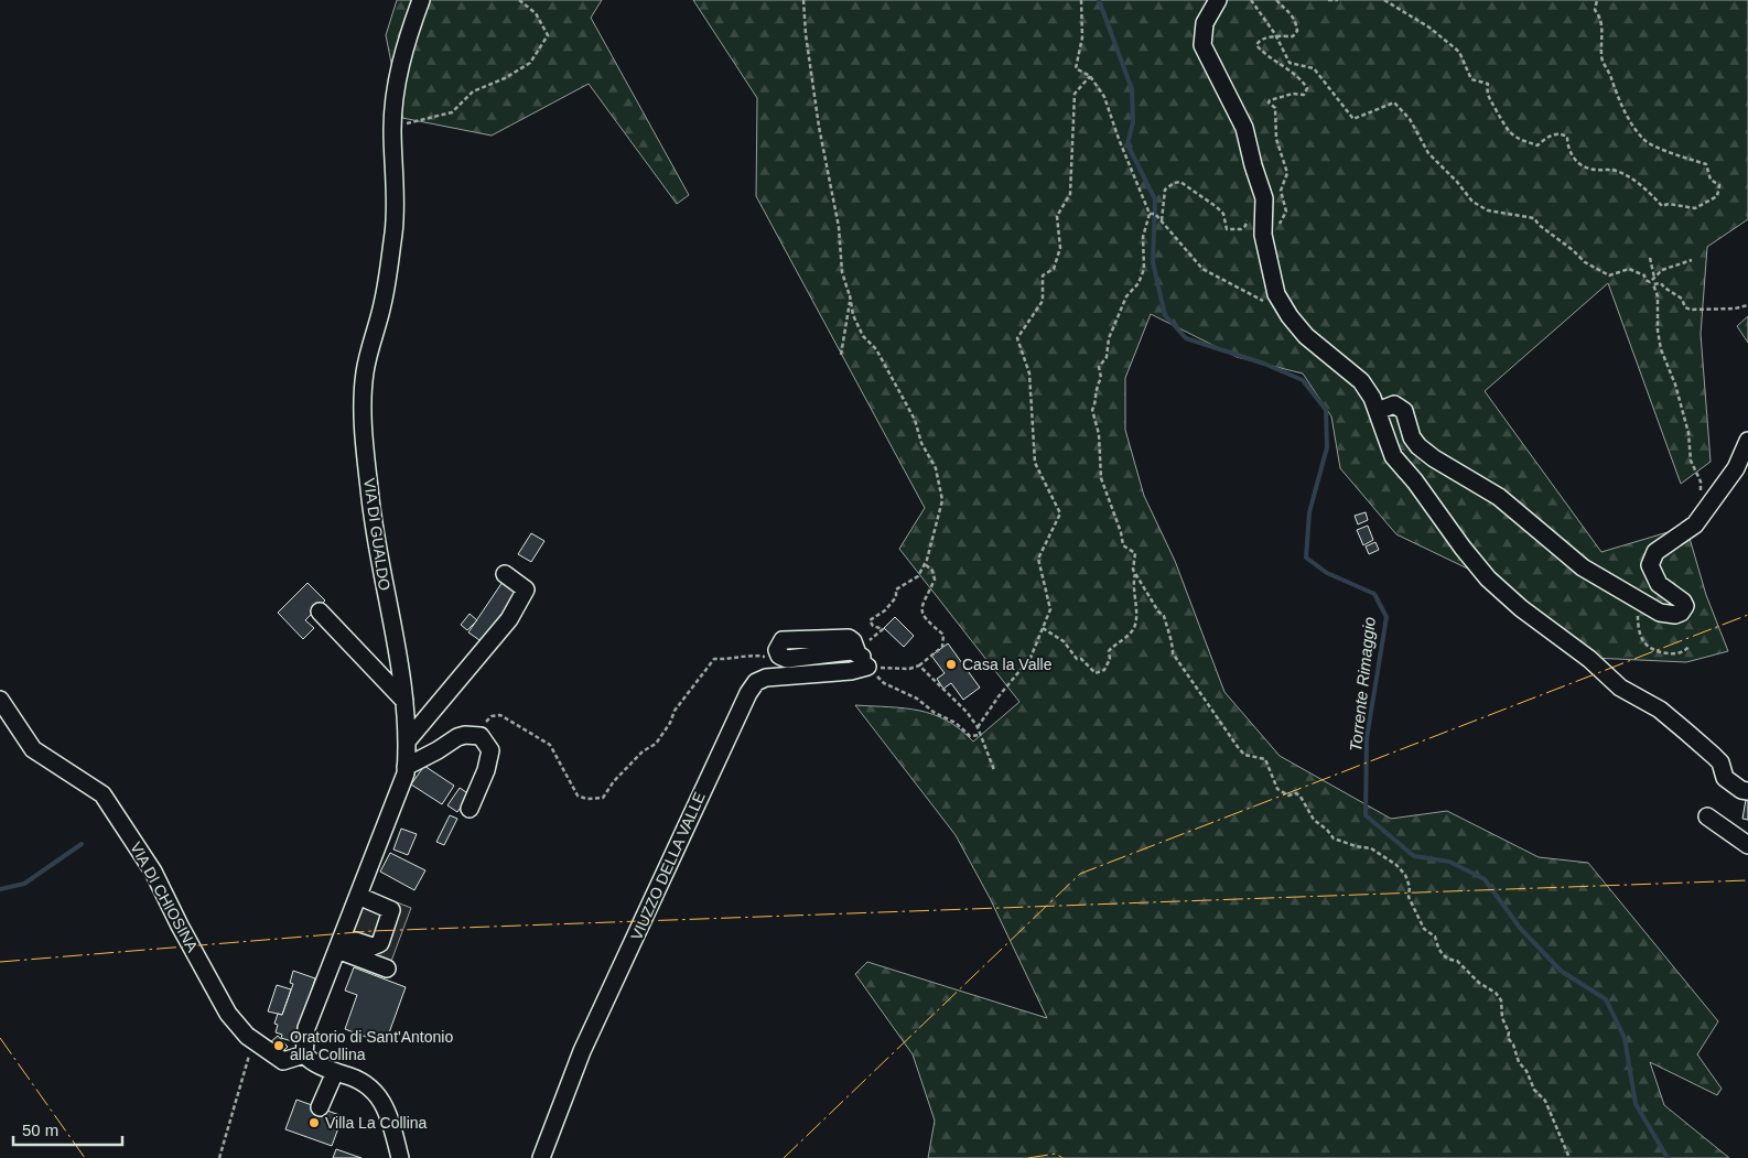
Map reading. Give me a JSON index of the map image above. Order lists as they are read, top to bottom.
{
  "streets": {
    "street": ["VIA DI GUALDO", "VIUZZO DELLA VALLE", "VIA DI CHIOSINA"]
  },
  "crossings": [
    ["VIA DI GUALDO", "VIA DI CHIOSINA"]
  ],
  "water": ["Torrente Rimaggio"],
  "places": ["Casa la Valle", "Oratorio di Sant'Antonio alla Collina", "Villa La Collina"],
  "scale_bar": "50 m"
}
